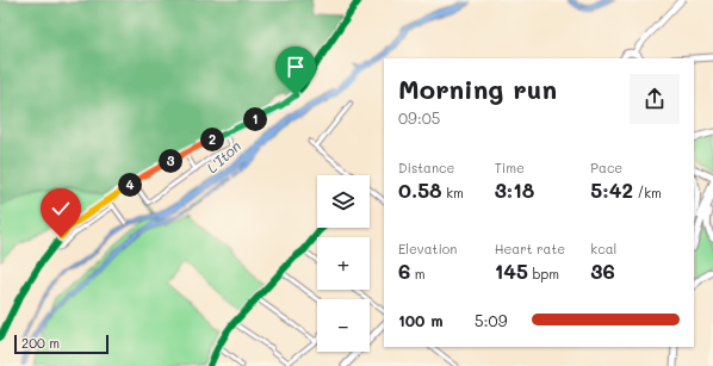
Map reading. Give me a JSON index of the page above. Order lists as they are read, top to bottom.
{
  "water": ["L'Iton"],
  "scale_bar": "200 m",
  "page": {
    "heading": ["Morning run", "09:05"],
    "pins": [
      "1",
      "2",
      "3",
      "4"
    ],
    "stats": [
      ["Distance", "0.58 km"],
      ["Time", "3:18"],
      ["Pace", "5:42 /km"],
      ["Elevation", "6 m"],
      ["Heart rate", "145 bpm"],
      ["kcal", "36"]
    ],
    "map_buttons": ["+", "−"],
    "list": [
      {
        "name": "100 m",
        "note": "5:09"
      }
    ],
    "scale": "200 m"
  }
}
